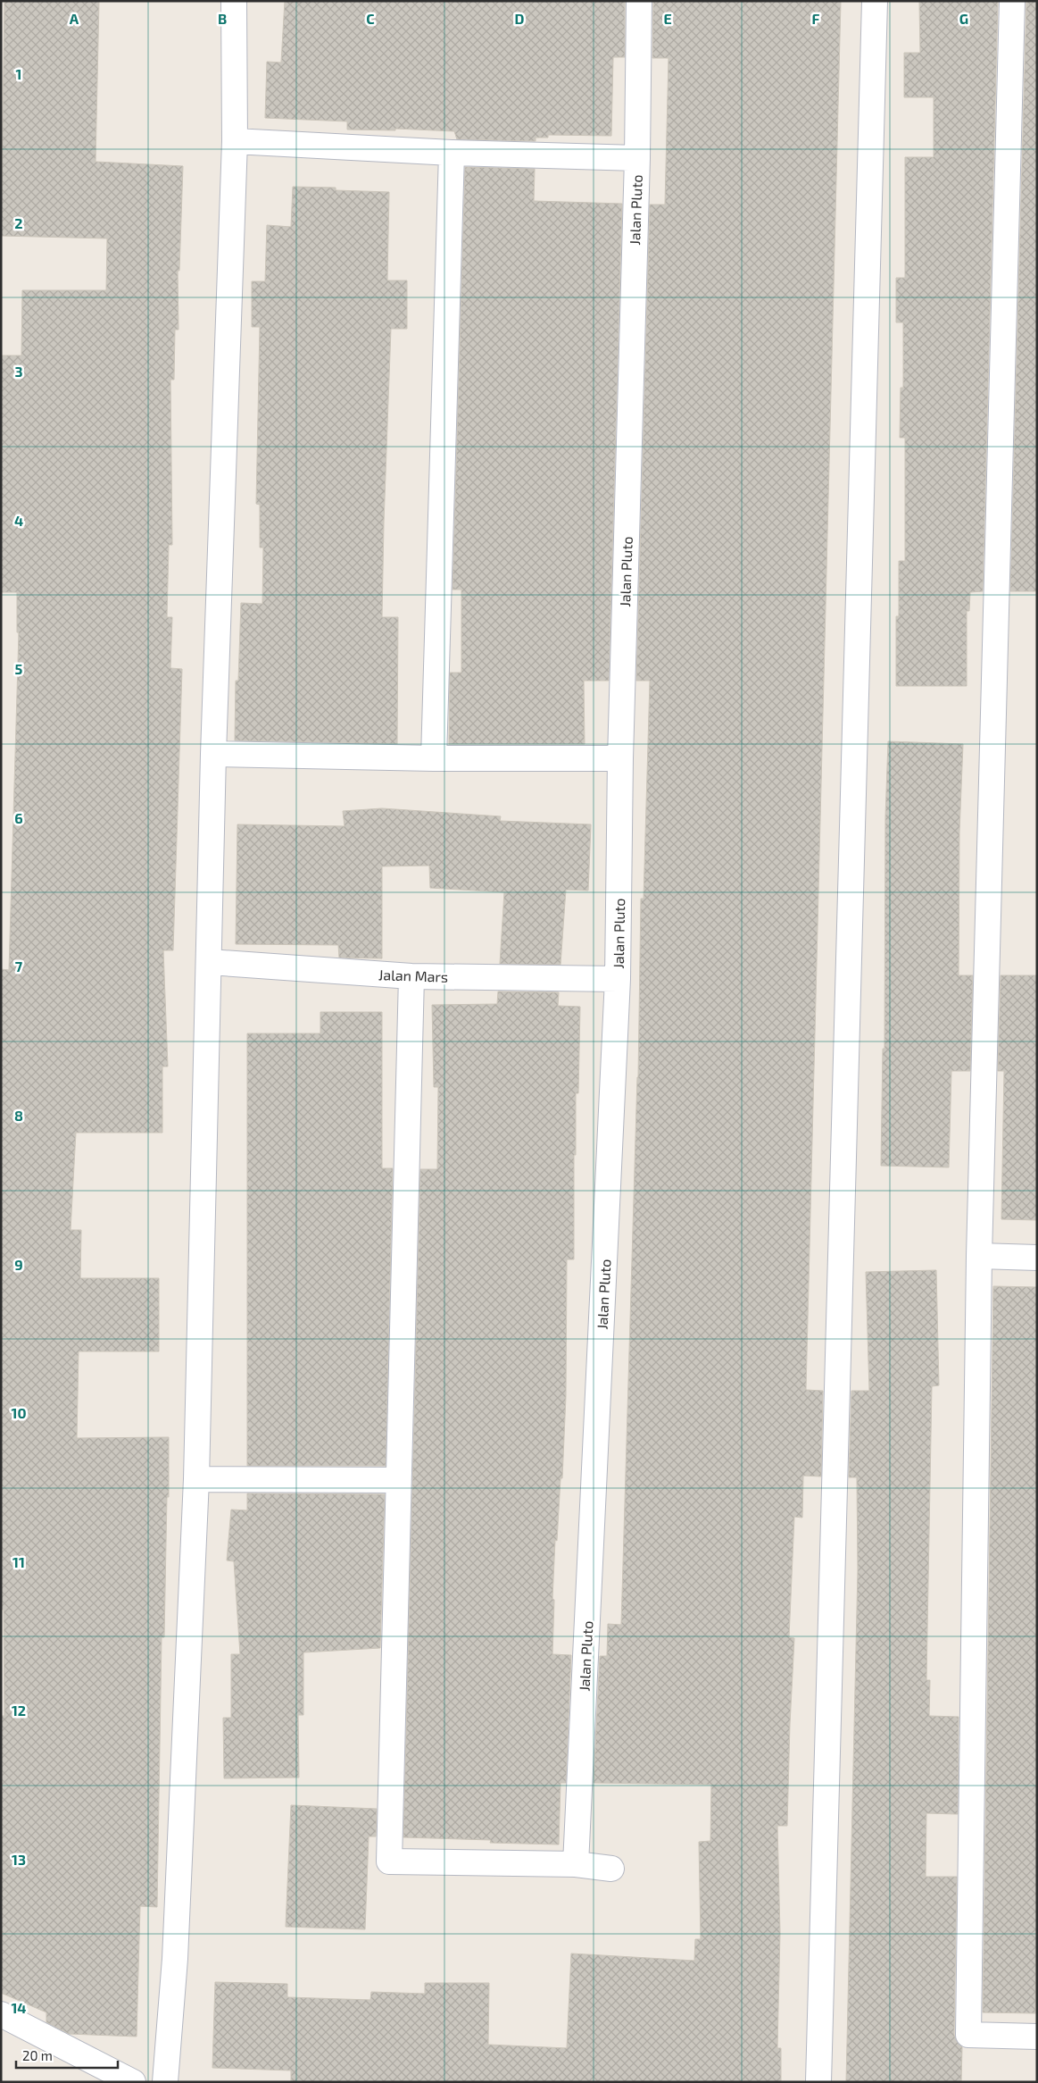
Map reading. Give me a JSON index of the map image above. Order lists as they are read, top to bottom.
{
  "streets": {
    "street": ["Jalan Pluto", "Jalan Mars"]
  },
  "crossings": [
    ["Jalan Pluto", "Jalan Mars"]
  ],
  "scale_bar": "20 m",
  "grid": {
    "columns": [
      "A",
      "B",
      "C",
      "D",
      "E",
      "F",
      "G"
    ],
    "rows": [
      "1",
      "2",
      "3",
      "4",
      "5",
      "6",
      "7",
      "8",
      "9",
      "10",
      "11",
      "12",
      "13",
      "14"
    ]
  }
}
